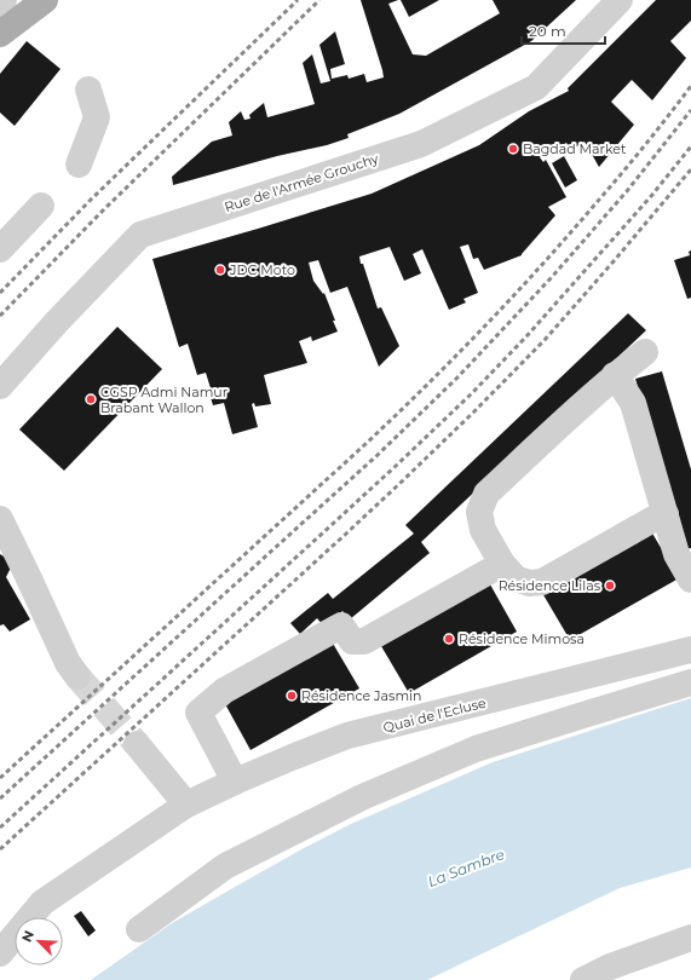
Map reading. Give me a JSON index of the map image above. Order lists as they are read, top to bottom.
{
  "streets": {
    "street": ["Rue de l'Armée Grouchy", "Quai de l'Ecluse"]
  },
  "water": ["La Sambre"],
  "places": [
    "Bagdad Market",
    "JDC Moto",
    "CGSP Admi Namur Brabant Wallon",
    "Résidence Lilas",
    "Résidence Mimosa",
    "Résidence Jasmin"
  ],
  "scale_bar": "20 m",
  "north": "top left"
}
